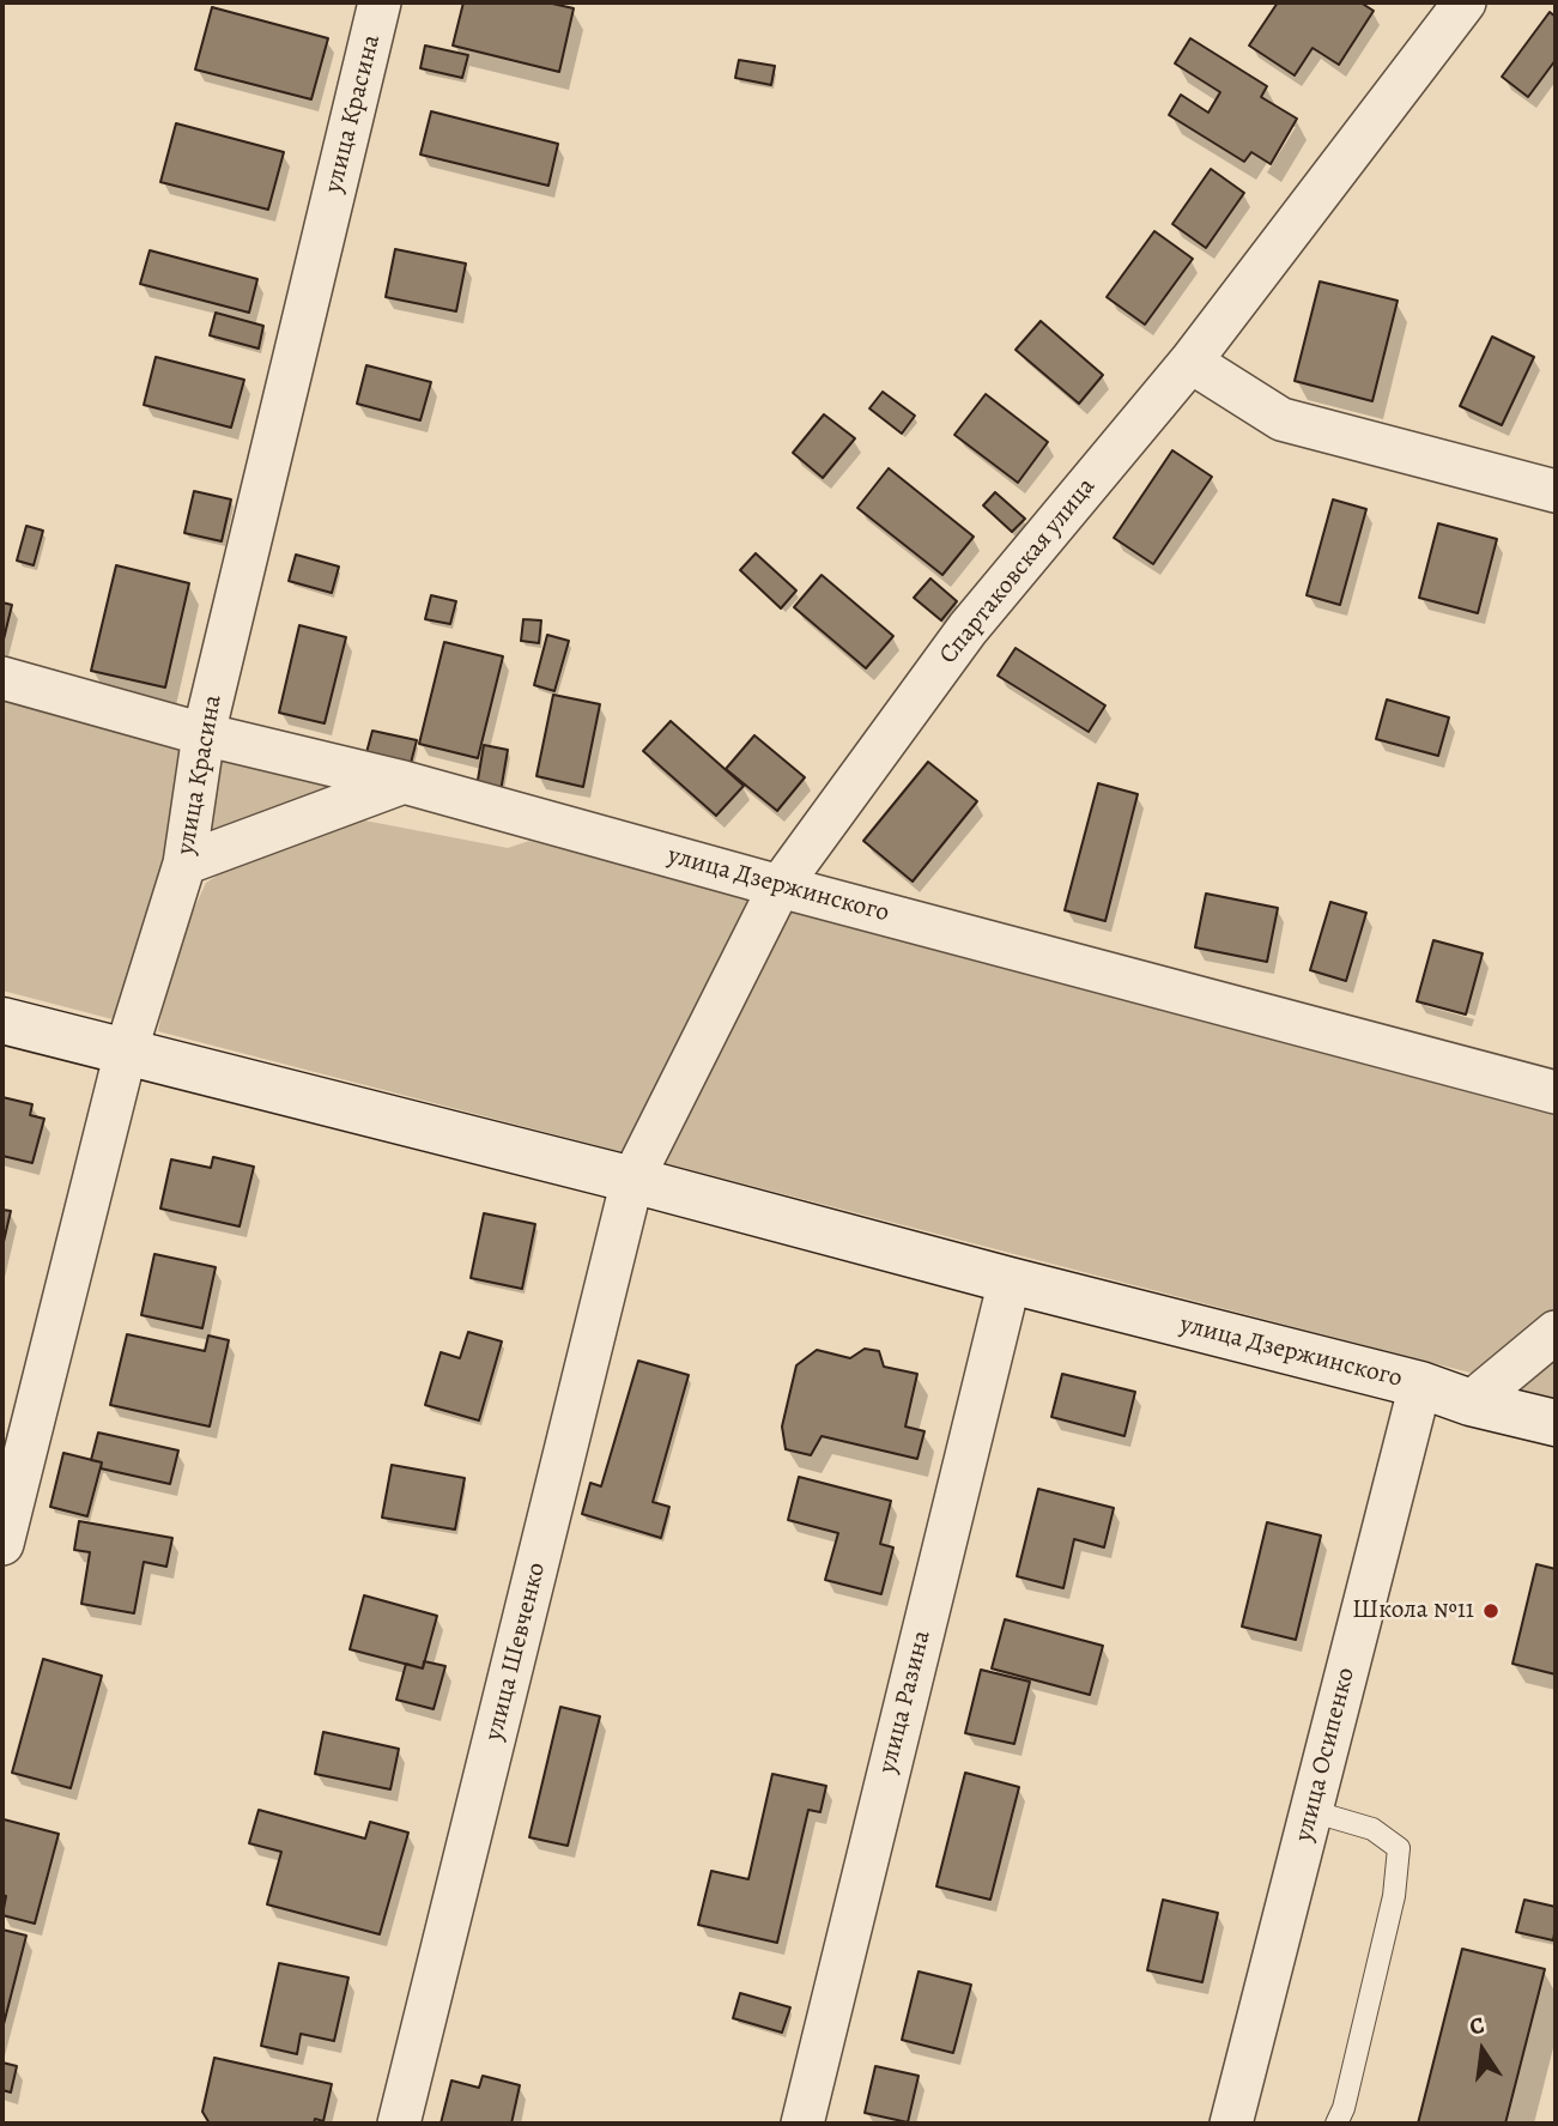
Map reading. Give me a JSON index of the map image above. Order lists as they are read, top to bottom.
{
  "streets": {
    "street": [
      "улица Красина",
      "Спартаковская улица",
      "улица Дзержинского",
      "улица Шевченко",
      "улица Разина",
      "улица Осипенко"
    ]
  },
  "crossings": [
    ["улица Красина", "улица Дзержинского"],
    ["Спартаковская улица", "улица Дзержинского"],
    ["Спартаковская улица", "улица Шевченко"],
    ["улица Дзержинского", "улица Шевченко"],
    ["улица Дзержинского", "улица Разина"],
    ["улица Дзержинского", "улица Осипенко"]
  ],
  "places": ["Школа №11"],
  "north": "top"
}
